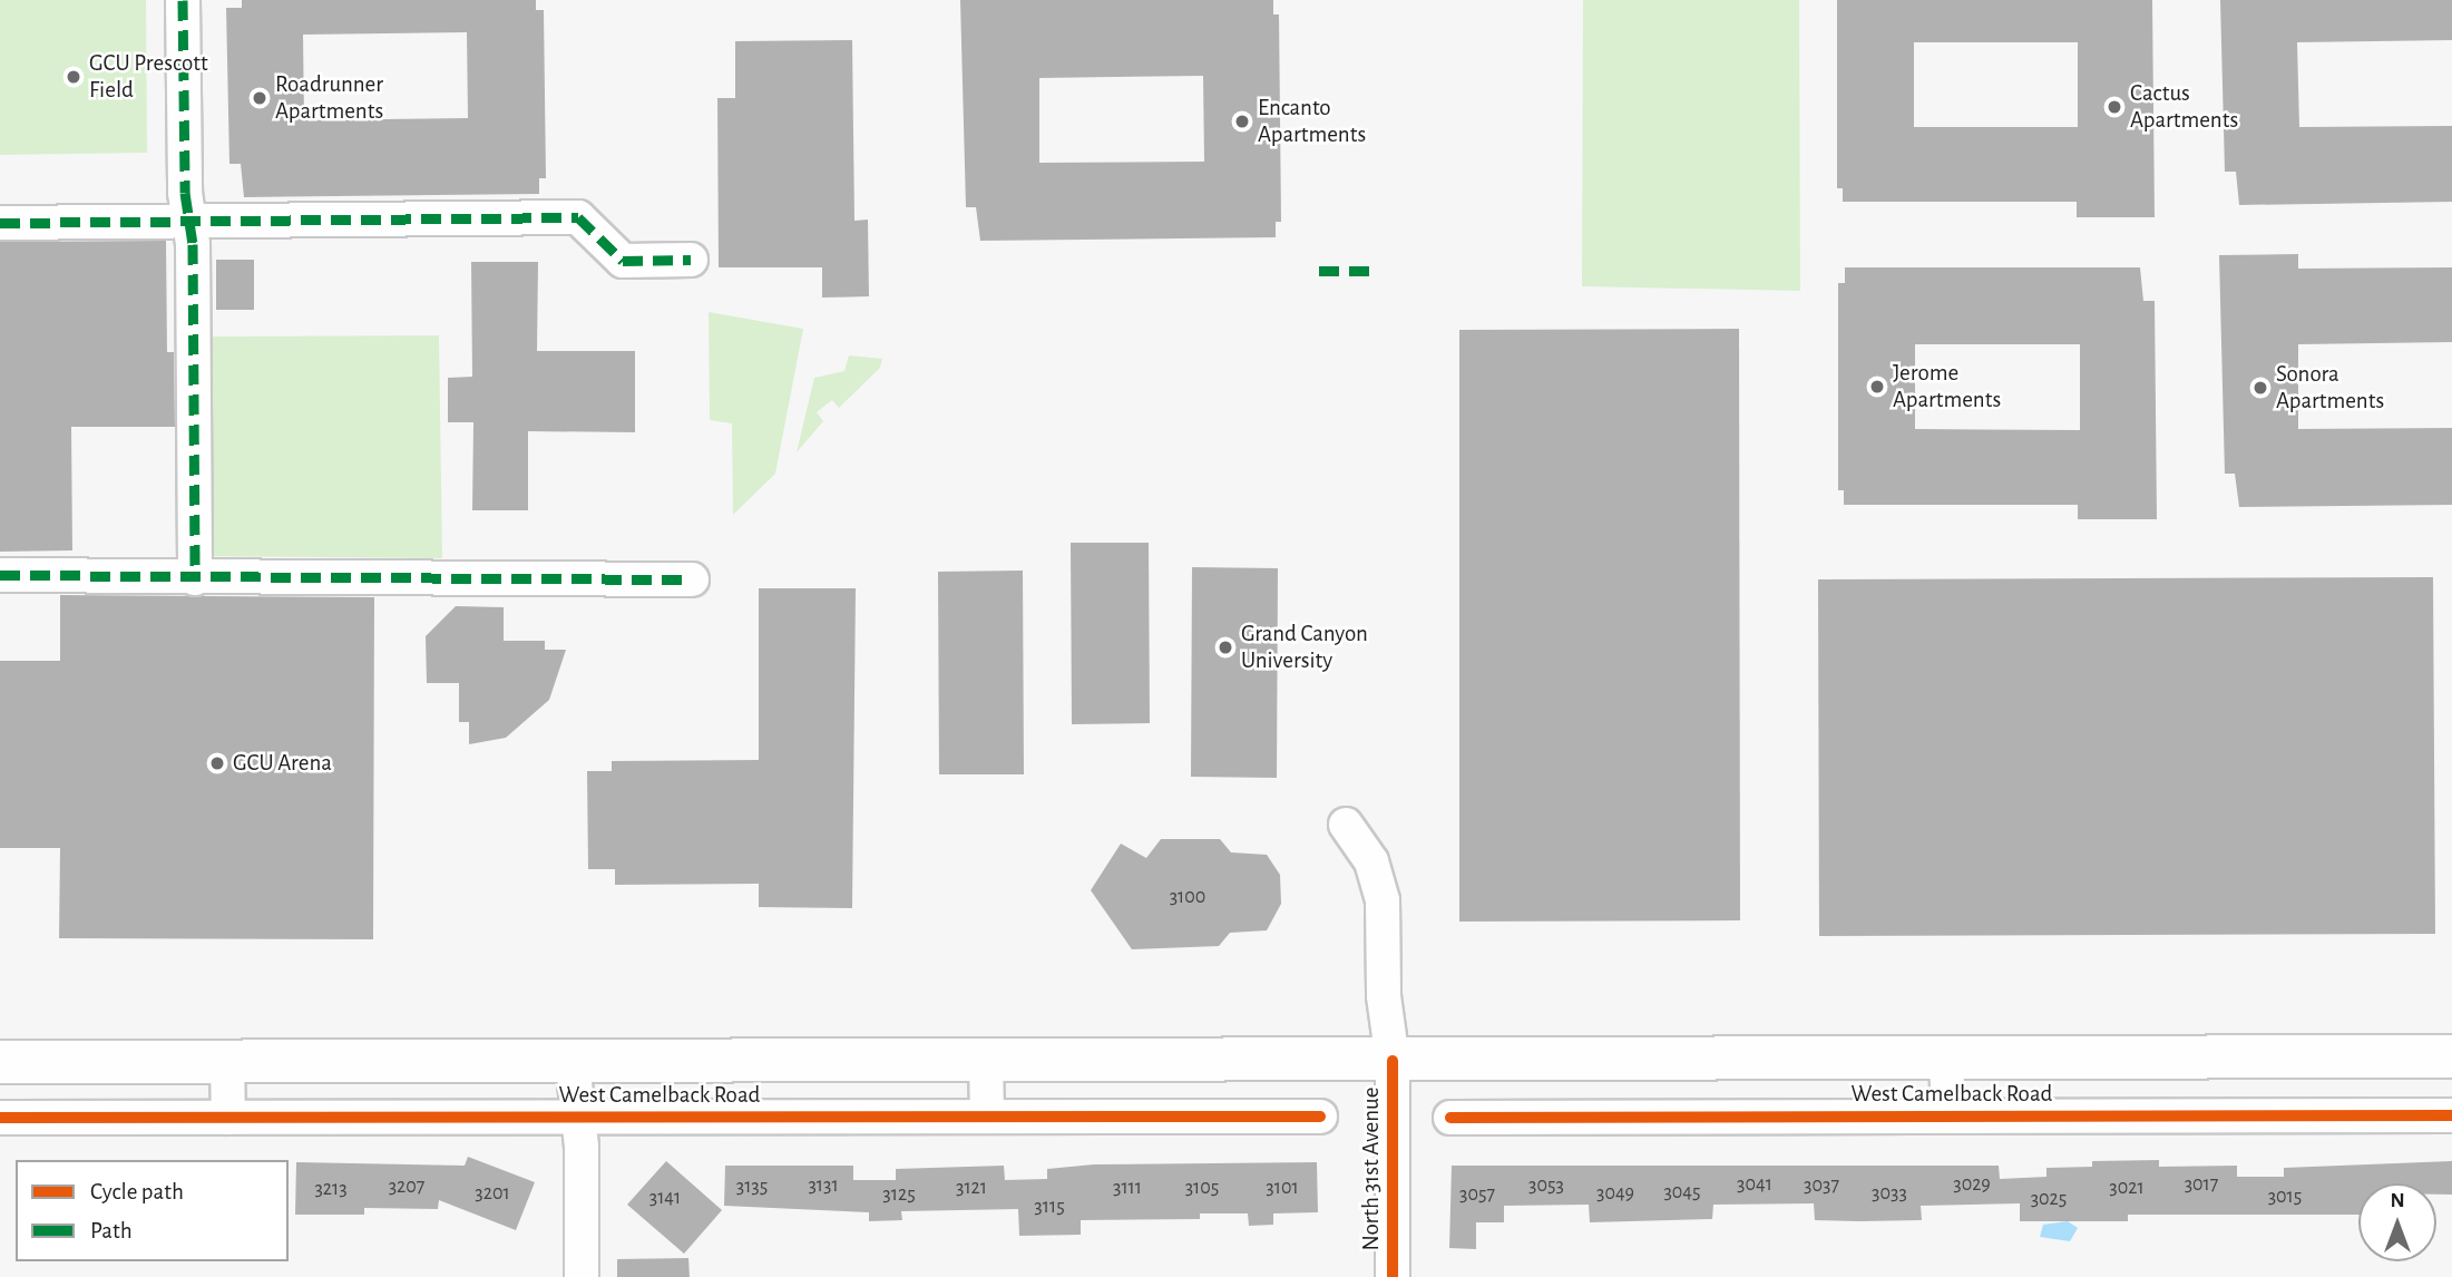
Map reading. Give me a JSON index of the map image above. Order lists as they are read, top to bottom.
{
  "streets": {
    "main road": ["West Camelback Road"],
    "street": ["North 31st Avenue"]
  },
  "crossings": [
    ["West Camelback Road", "North 31st Avenue"]
  ],
  "places": [
    "GCU Prescott Field",
    "Roadrunner Apartments",
    "Cactus Apartments",
    "Encanto Apartments",
    "Jerome Apartments",
    "Sonora Apartments",
    "Grand Canyon University",
    "GCU Arena"
  ],
  "house_numbers": [
    "3100",
    "3041",
    "3029",
    "3017",
    "3131",
    "3053",
    "3037",
    "3207",
    "3135",
    "3121",
    "3111",
    "3105",
    "3101",
    "3021",
    "3213",
    "3045",
    "3201",
    "3049",
    "3033",
    "3125",
    "3057",
    "3015",
    "3141",
    "3025",
    "3115"
  ],
  "legend": ["Cycle path", "Path"],
  "north": "top"
}
